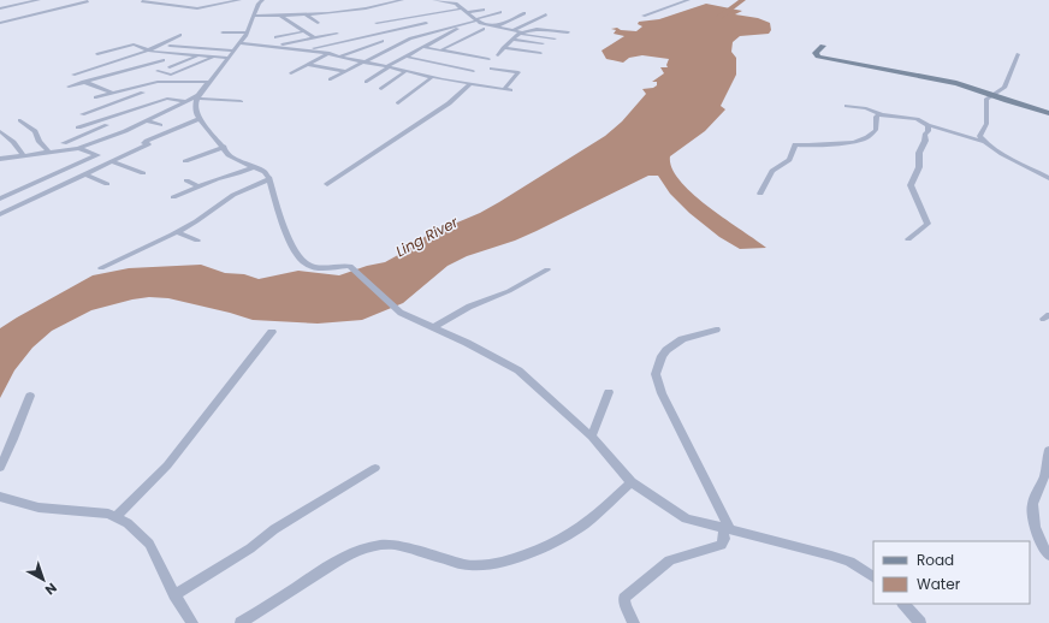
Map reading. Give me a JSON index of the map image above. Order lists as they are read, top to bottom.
{
  "water": ["Ling River"],
  "legend": ["Road", "Water"],
  "north": "bottom right"
}
